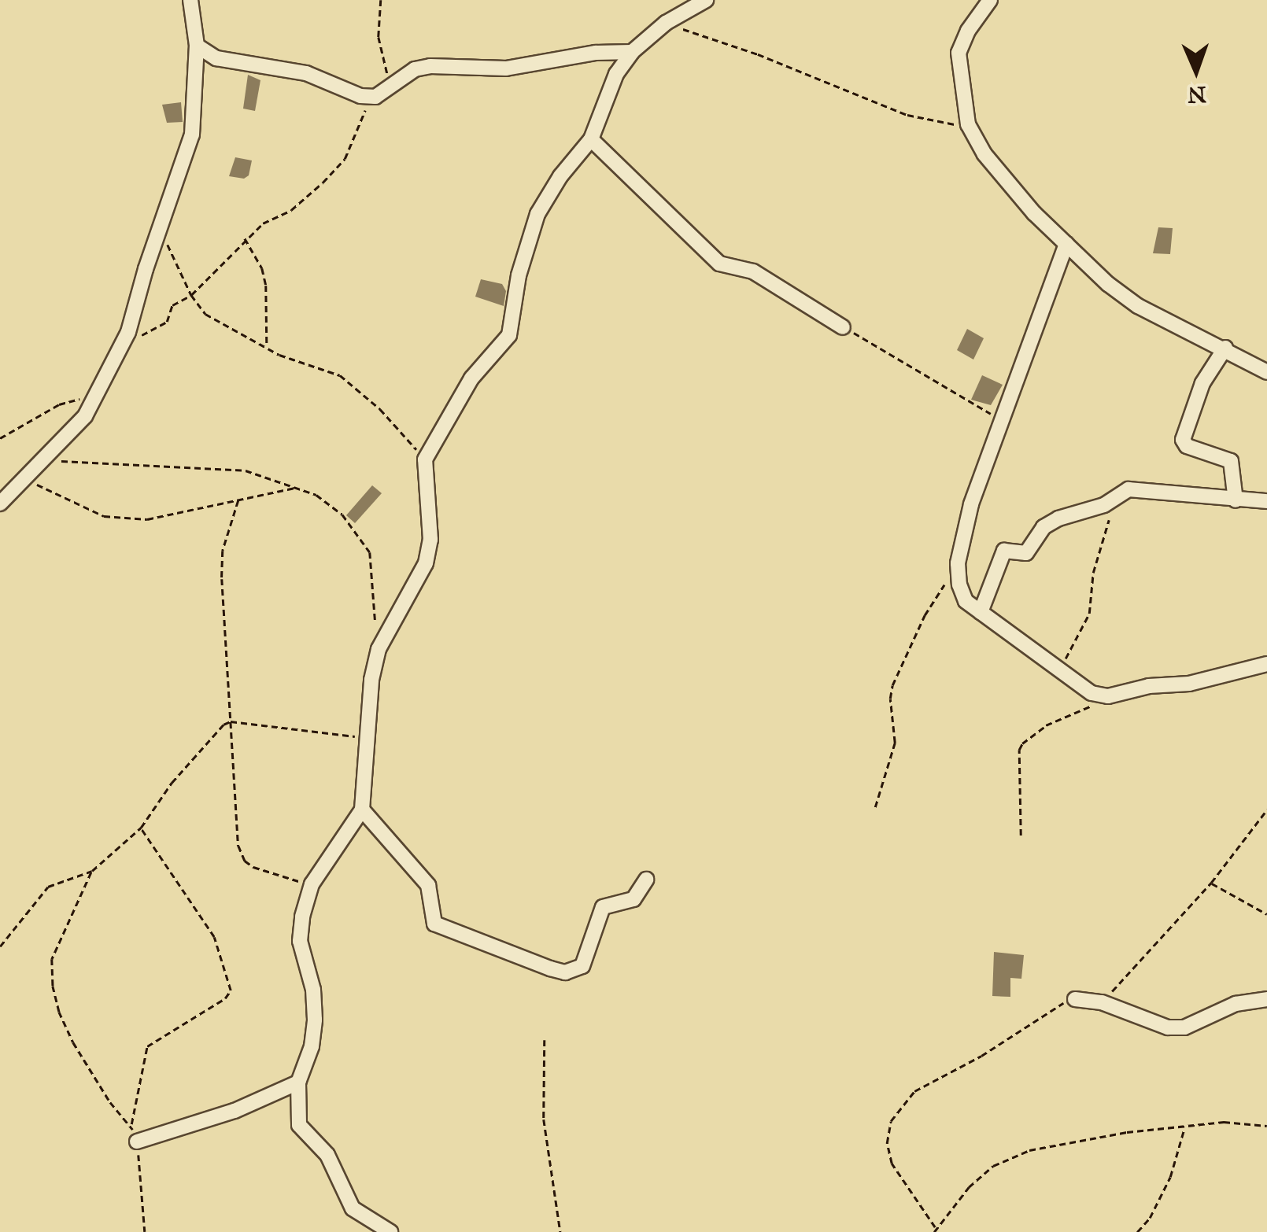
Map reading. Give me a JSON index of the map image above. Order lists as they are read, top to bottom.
{
  "north": "bottom"
}
